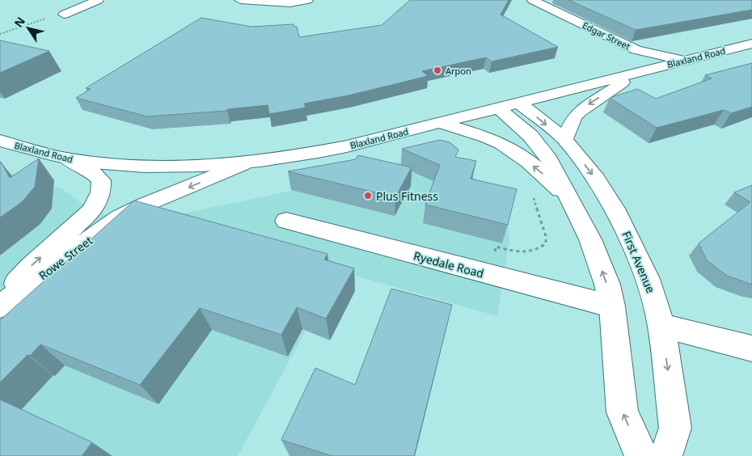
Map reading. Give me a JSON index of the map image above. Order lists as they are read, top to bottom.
{
  "streets": {
    "main road": [
      "Edgar Street",
      "Blaxland Road",
      "Rowe Street",
      "First Avenue",
      "Ryedale Road"
    ]
  },
  "crossings": [
    ["Edgar Street", "Blaxland Road"],
    ["Blaxland Road", "Rowe Street"],
    ["Blaxland Road", "First Avenue"]
  ],
  "places": ["Arpon", "Plus Fitness"],
  "north": "top left"
}
